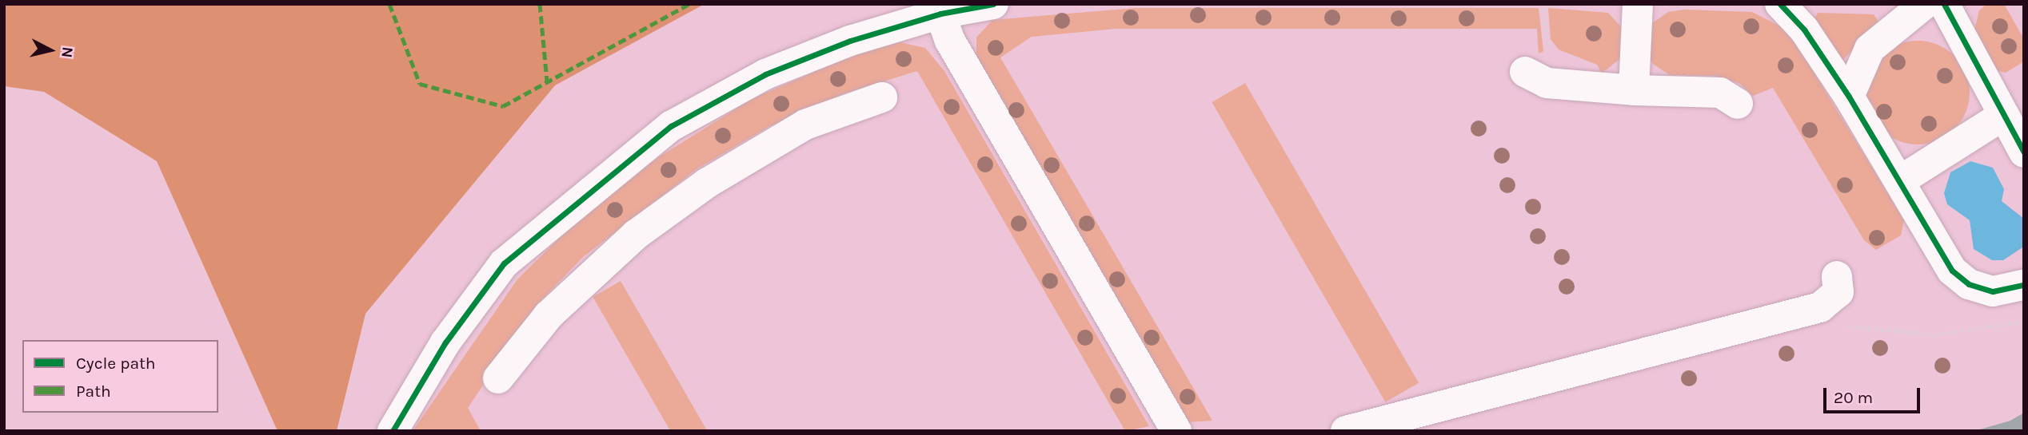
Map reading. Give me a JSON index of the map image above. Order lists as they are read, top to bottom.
{
  "legend": ["Cycle path", "Path"],
  "scale_bar": "20 m",
  "north": "right"
}
